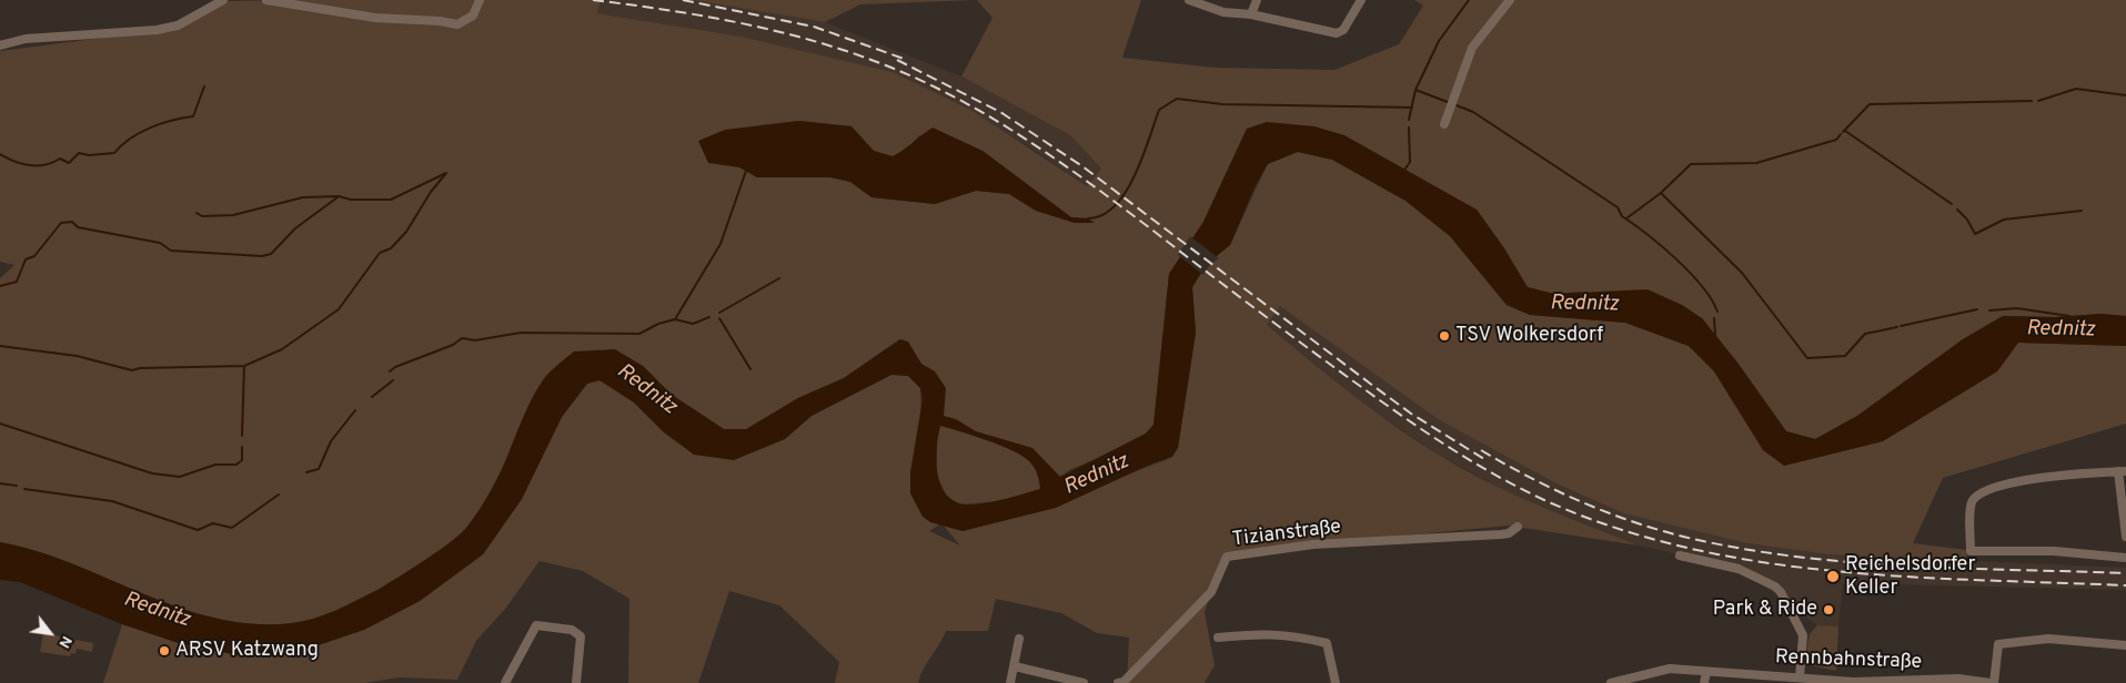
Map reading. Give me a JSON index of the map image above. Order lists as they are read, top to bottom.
{
  "streets": {
    "street": ["Tizianstraße", "Rennbahnstraße"]
  },
  "water": ["Rednitz"],
  "places": [
    "TSV Wolkersdorf",
    "Reichelsdorfer Keller",
    "Park & Ride",
    "ARSV Katzwang"
  ],
  "north": "bottom right"
}
